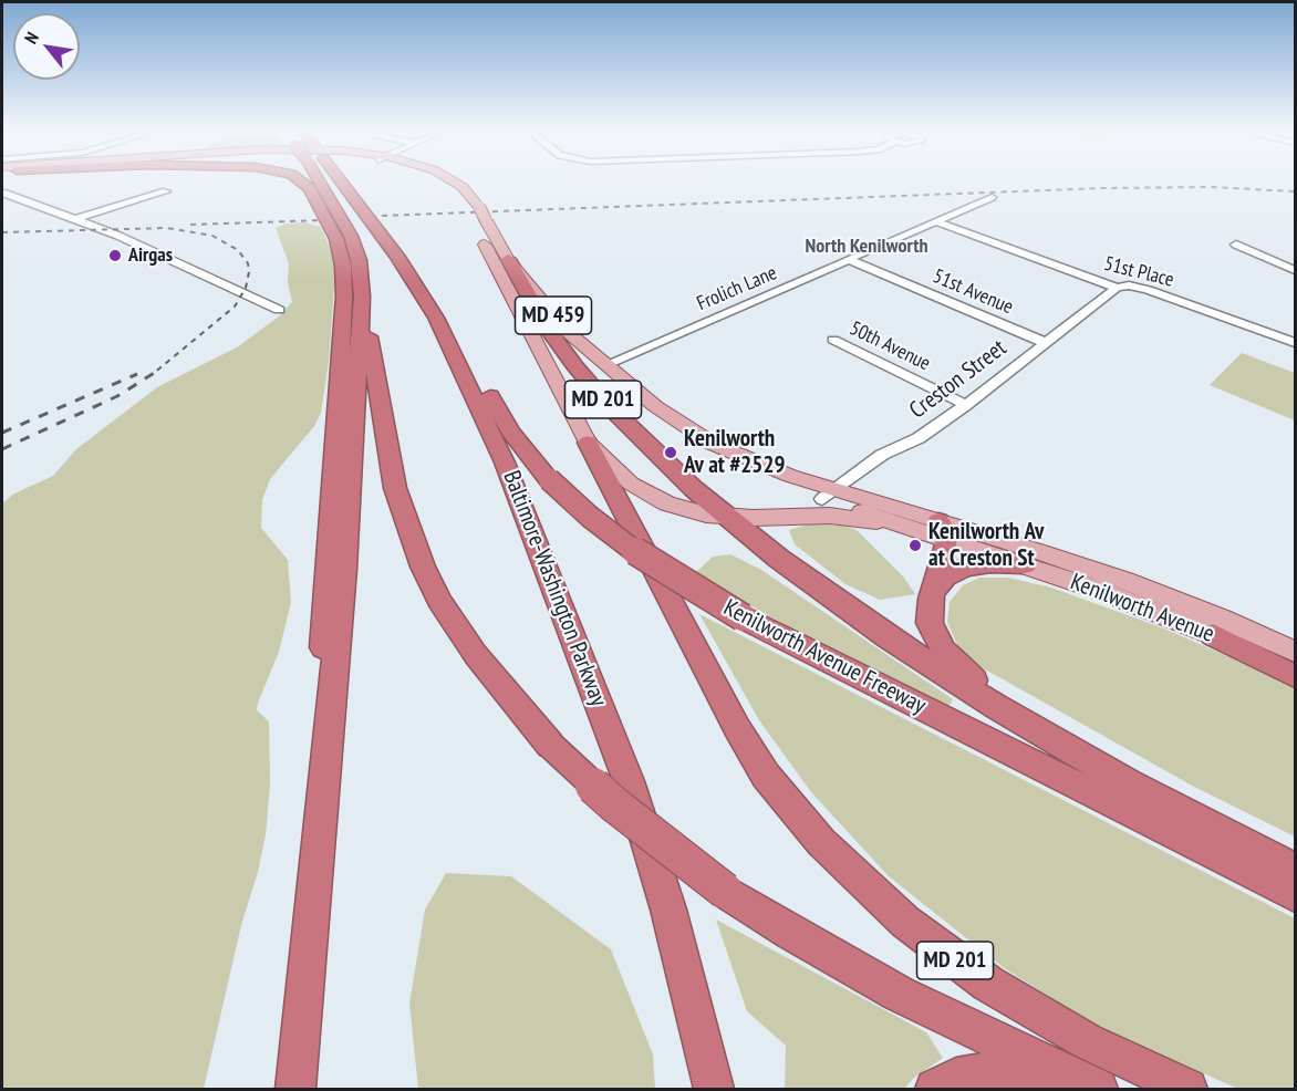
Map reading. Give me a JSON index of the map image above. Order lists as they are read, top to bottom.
{
  "streets": {
    "highway": ["MD 201", "Baltimore-Washington Parkway", "Kenilworth Avenue Freeway"],
    "main road": ["MD 459", "Kenilworth Avenue"],
    "street": [
      "51st Place",
      "Frolich Lane",
      "51st Avenue",
      "50th Avenue",
      "Creston Street"
    ]
  },
  "crossings": [
    ["51st Place", "Frolich Lane"],
    ["51st Place", "Creston Street"],
    ["Frolich Lane", "51st Avenue"],
    ["Frolich Lane", "Kenilworth Avenue"],
    ["51st Avenue", "Creston Street"],
    ["50th Avenue", "Creston Street"],
    ["Creston Street", "Kenilworth Avenue"],
    ["MD 201", "Kenilworth Avenue"],
    ["Baltimore-Washington Parkway", "Kenilworth Avenue Freeway"]
  ],
  "districts": ["North Kenilworth"],
  "places": ["Airgas", "Kenilworth Av at #2529", "Kenilworth Av at Creston St"],
  "north": "top left"
}
